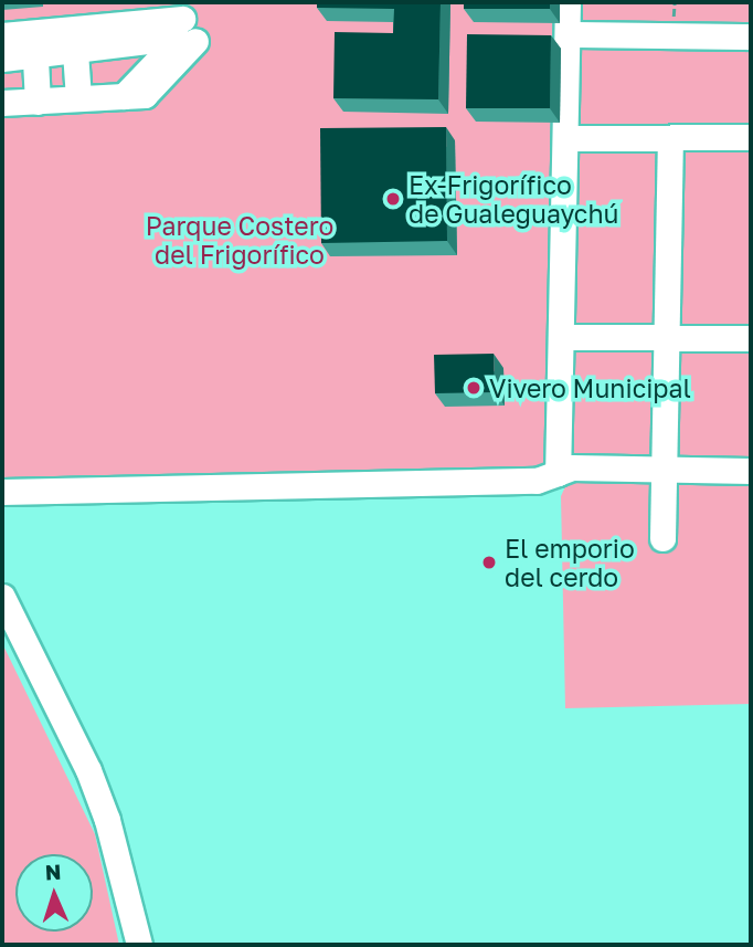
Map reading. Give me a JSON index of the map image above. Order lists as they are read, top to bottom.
{
  "parks": ["Parque Costero del Frigorífico"],
  "places": ["Ex-Frigorífico de Gualeguaychú", "Vivero Municipal", "El emporio del cerdo"],
  "north": "top"
}
